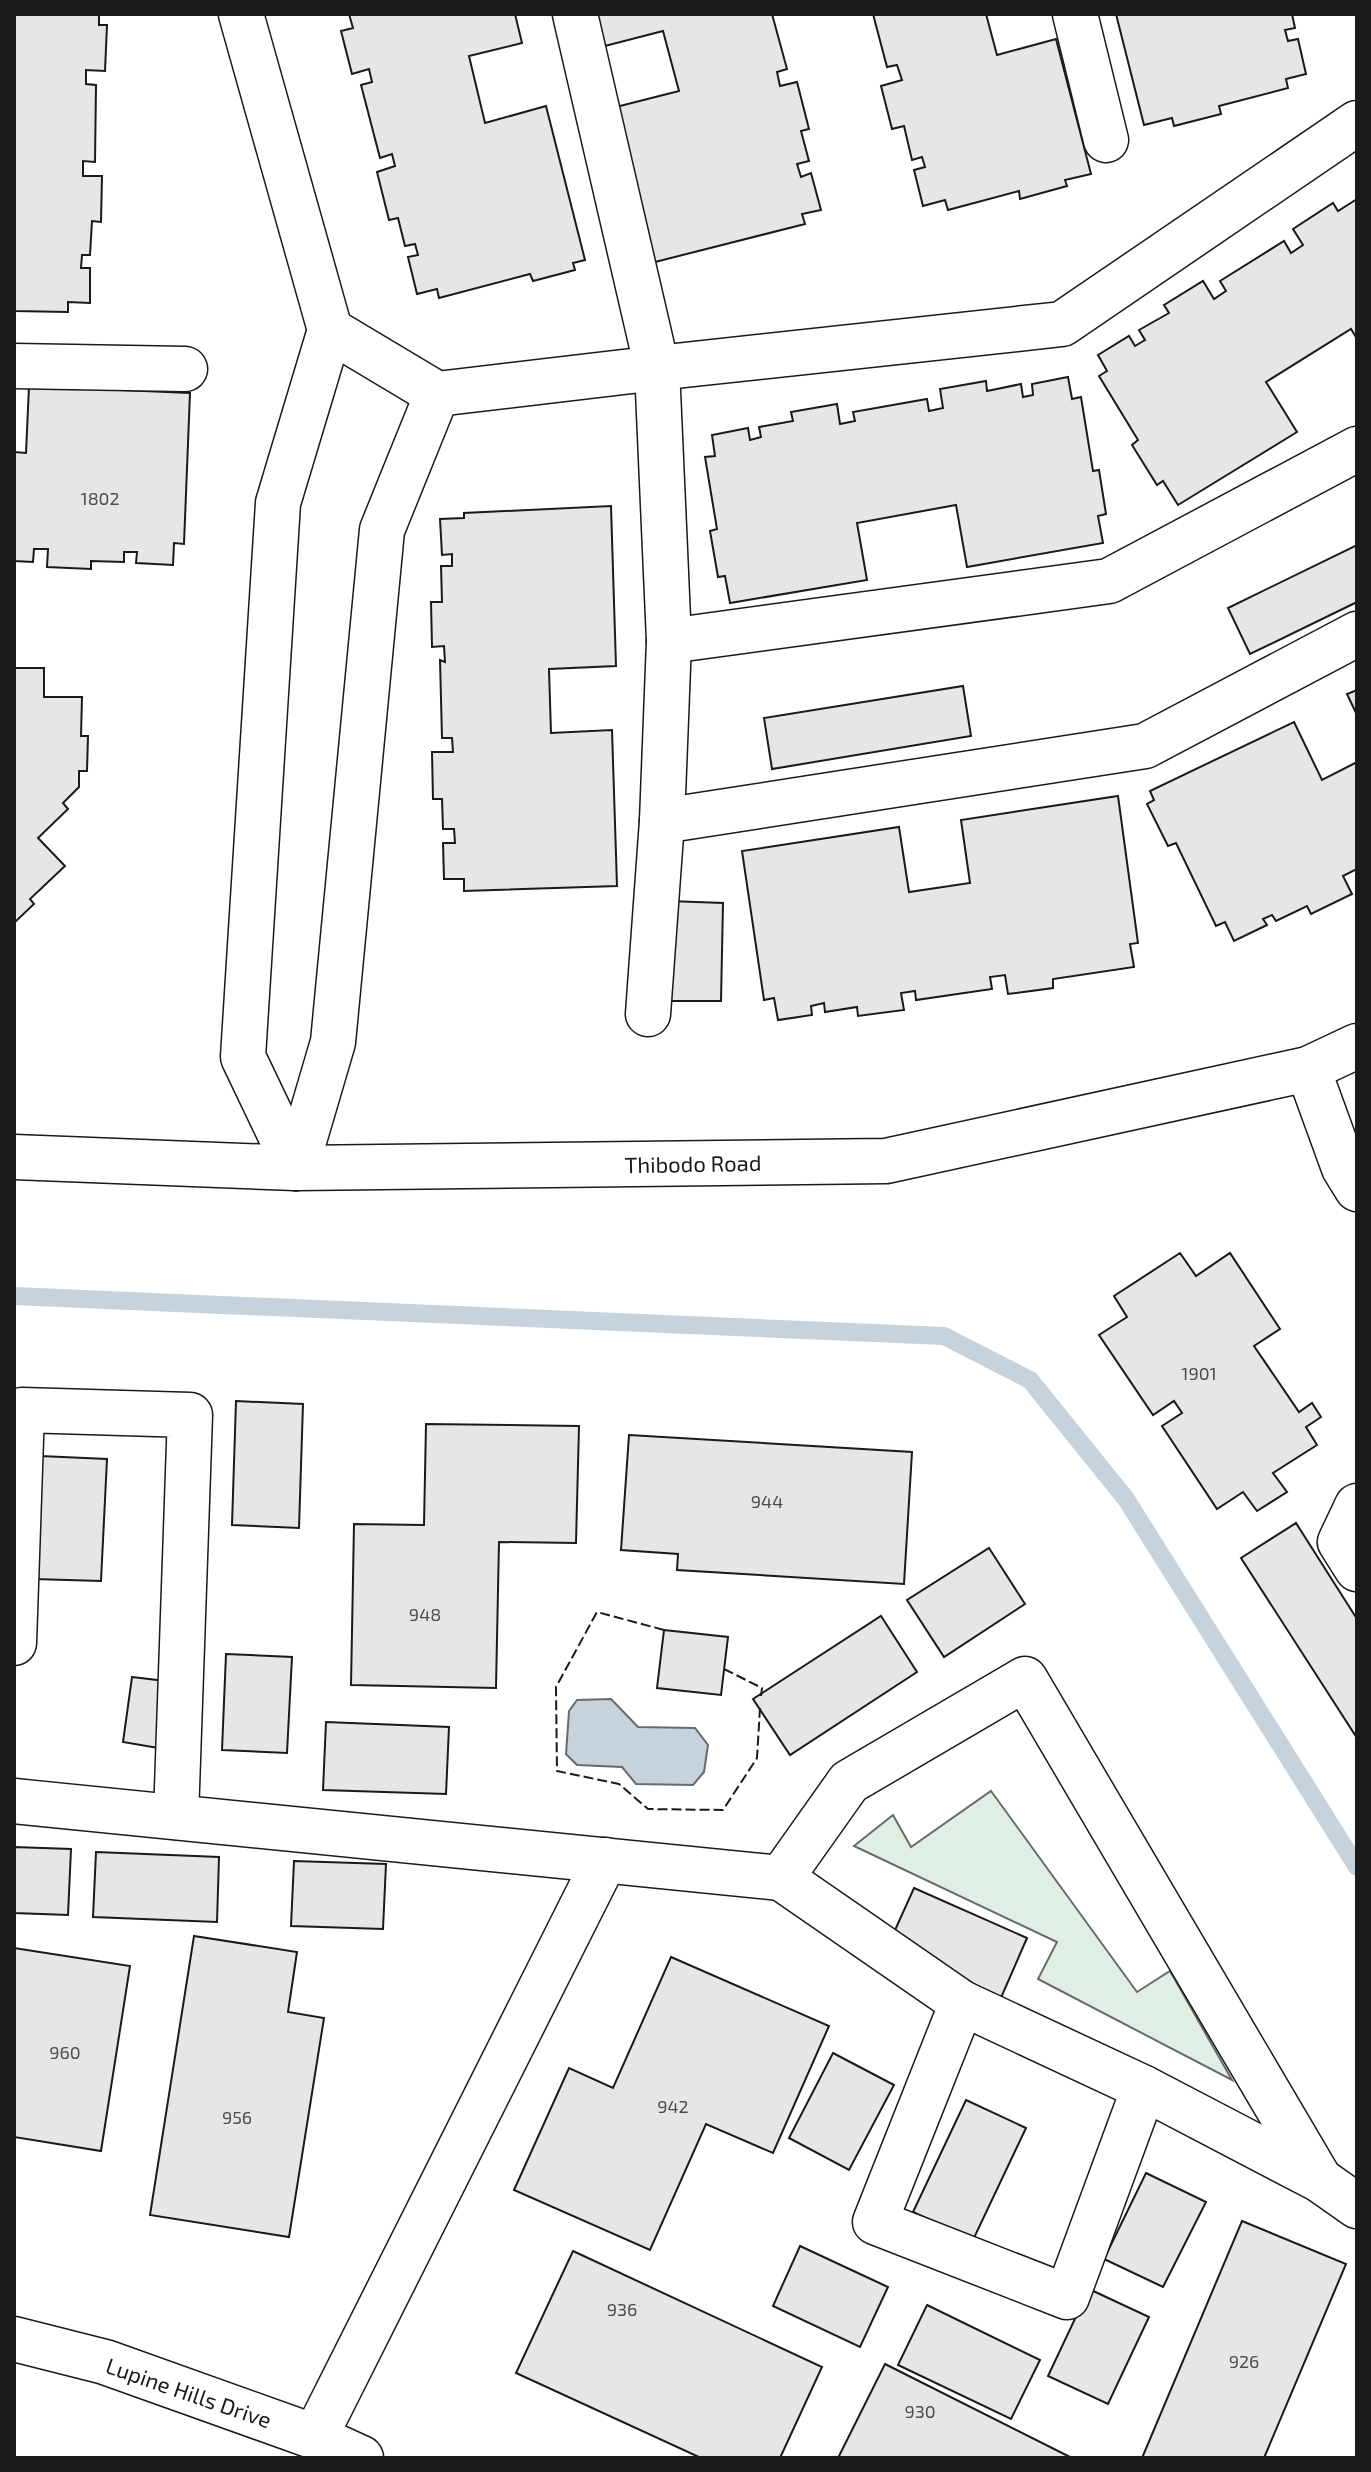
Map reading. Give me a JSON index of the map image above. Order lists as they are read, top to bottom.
{
  "streets": {
    "street": ["Thibodo Road", "Lupine Hills Drive"]
  },
  "house_numbers": [
    "1802",
    "1901",
    "944",
    "948",
    "960",
    "942",
    "956",
    "936",
    "926",
    "930"
  ]
}
